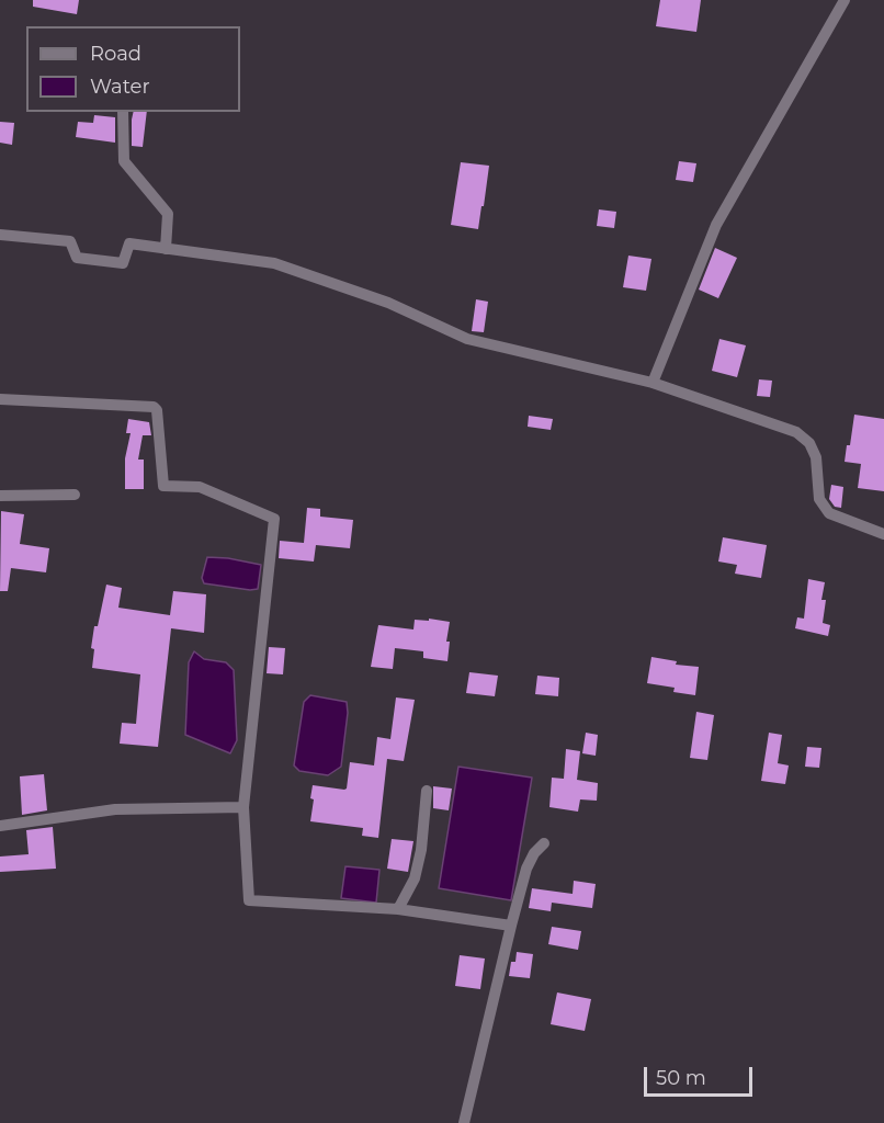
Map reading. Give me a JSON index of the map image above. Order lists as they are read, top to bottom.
{
  "legend": ["Road", "Water"],
  "scale_bar": "50 m"
}
